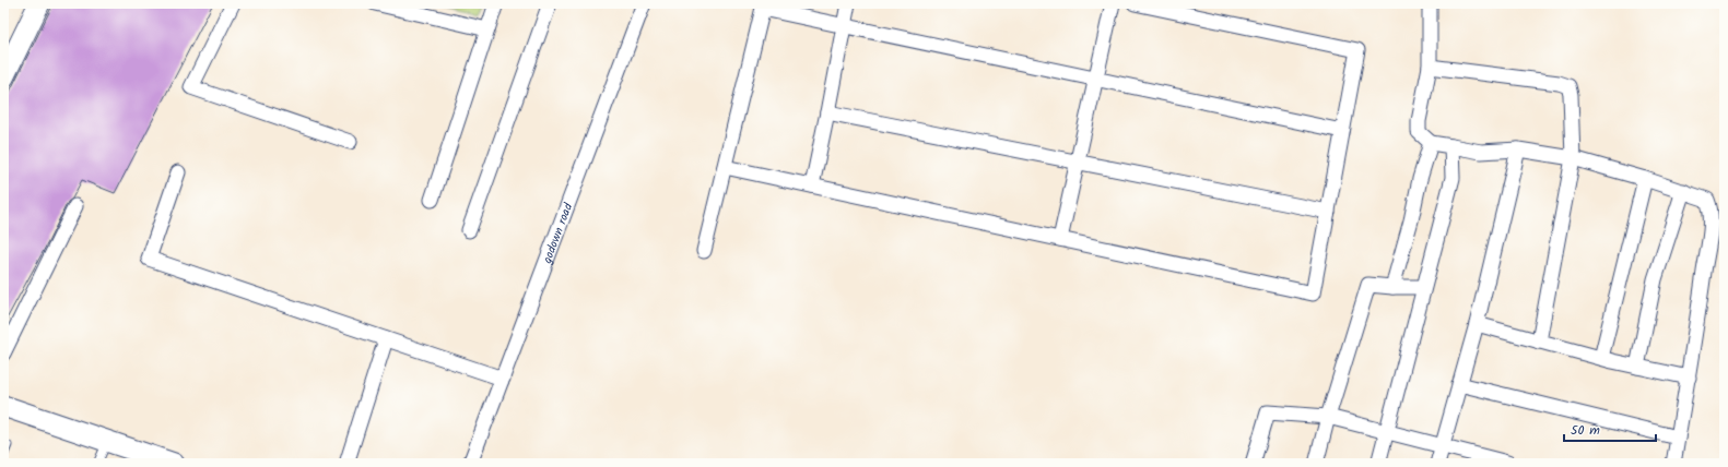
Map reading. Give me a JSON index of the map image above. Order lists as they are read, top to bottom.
{
  "streets": {
    "street": ["godown road"]
  },
  "scale_bar": "50 m"
}
